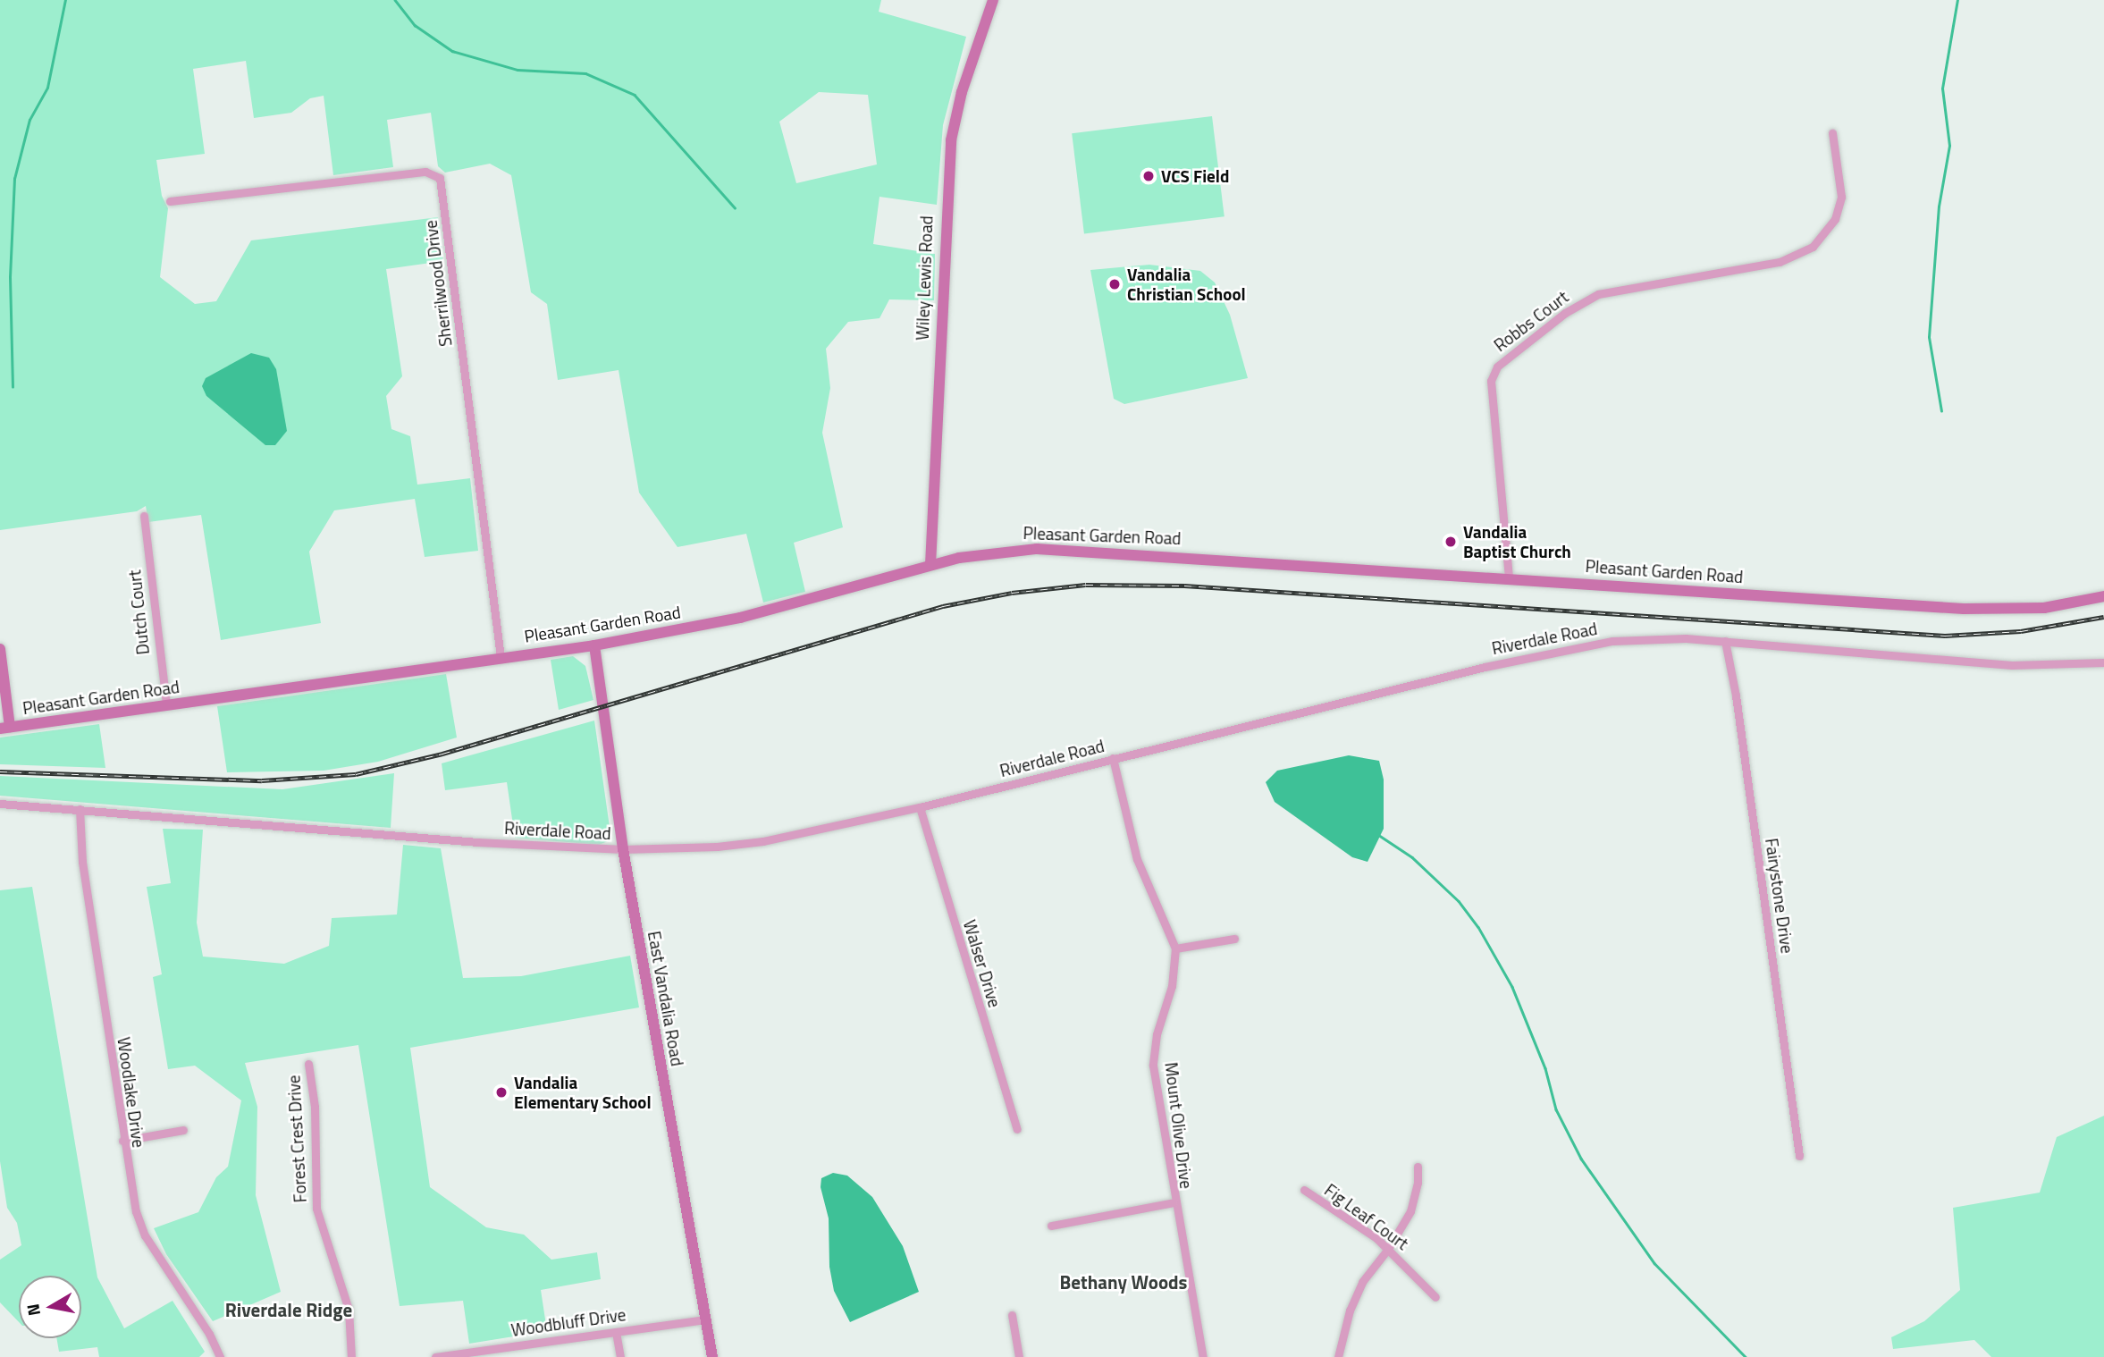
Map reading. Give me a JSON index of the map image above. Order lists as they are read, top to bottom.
{
  "streets": {
    "main road": ["Wiley Lewis Road", "Pleasant Garden Road", "East Vandalia Road"],
    "street": [
      "Sherrilwood Drive",
      "Robbs Court",
      "Dutch Court",
      "Riverdale Road",
      "Fairystone Drive",
      "Walser Drive",
      "Woodlake Drive",
      "Mount Olive Drive",
      "Forest Crest Drive",
      "Fig Leaf Court",
      "Woodbluff Drive"
    ]
  },
  "crossings": [
    ["Wiley Lewis Road", "Pleasant Garden Road"],
    ["Sherrilwood Drive", "Pleasant Garden Road"],
    ["Robbs Court", "Pleasant Garden Road"],
    ["Pleasant Garden Road", "Dutch Court"],
    ["Pleasant Garden Road", "East Vandalia Road"],
    ["Riverdale Road", "Fairystone Drive"],
    ["Riverdale Road", "Walser Drive"],
    ["Riverdale Road", "East Vandalia Road"],
    ["Riverdale Road", "Woodlake Drive"],
    ["Riverdale Road", "Mount Olive Drive"],
    ["East Vandalia Road", "Woodbluff Drive"]
  ],
  "districts": ["Bethany Woods", "Riverdale Ridge"],
  "places": [
    "VCS Field",
    "Vandalia Christian School",
    "Vandalia Baptist Church",
    "Vandalia Elementary School"
  ],
  "north": "left"
}
